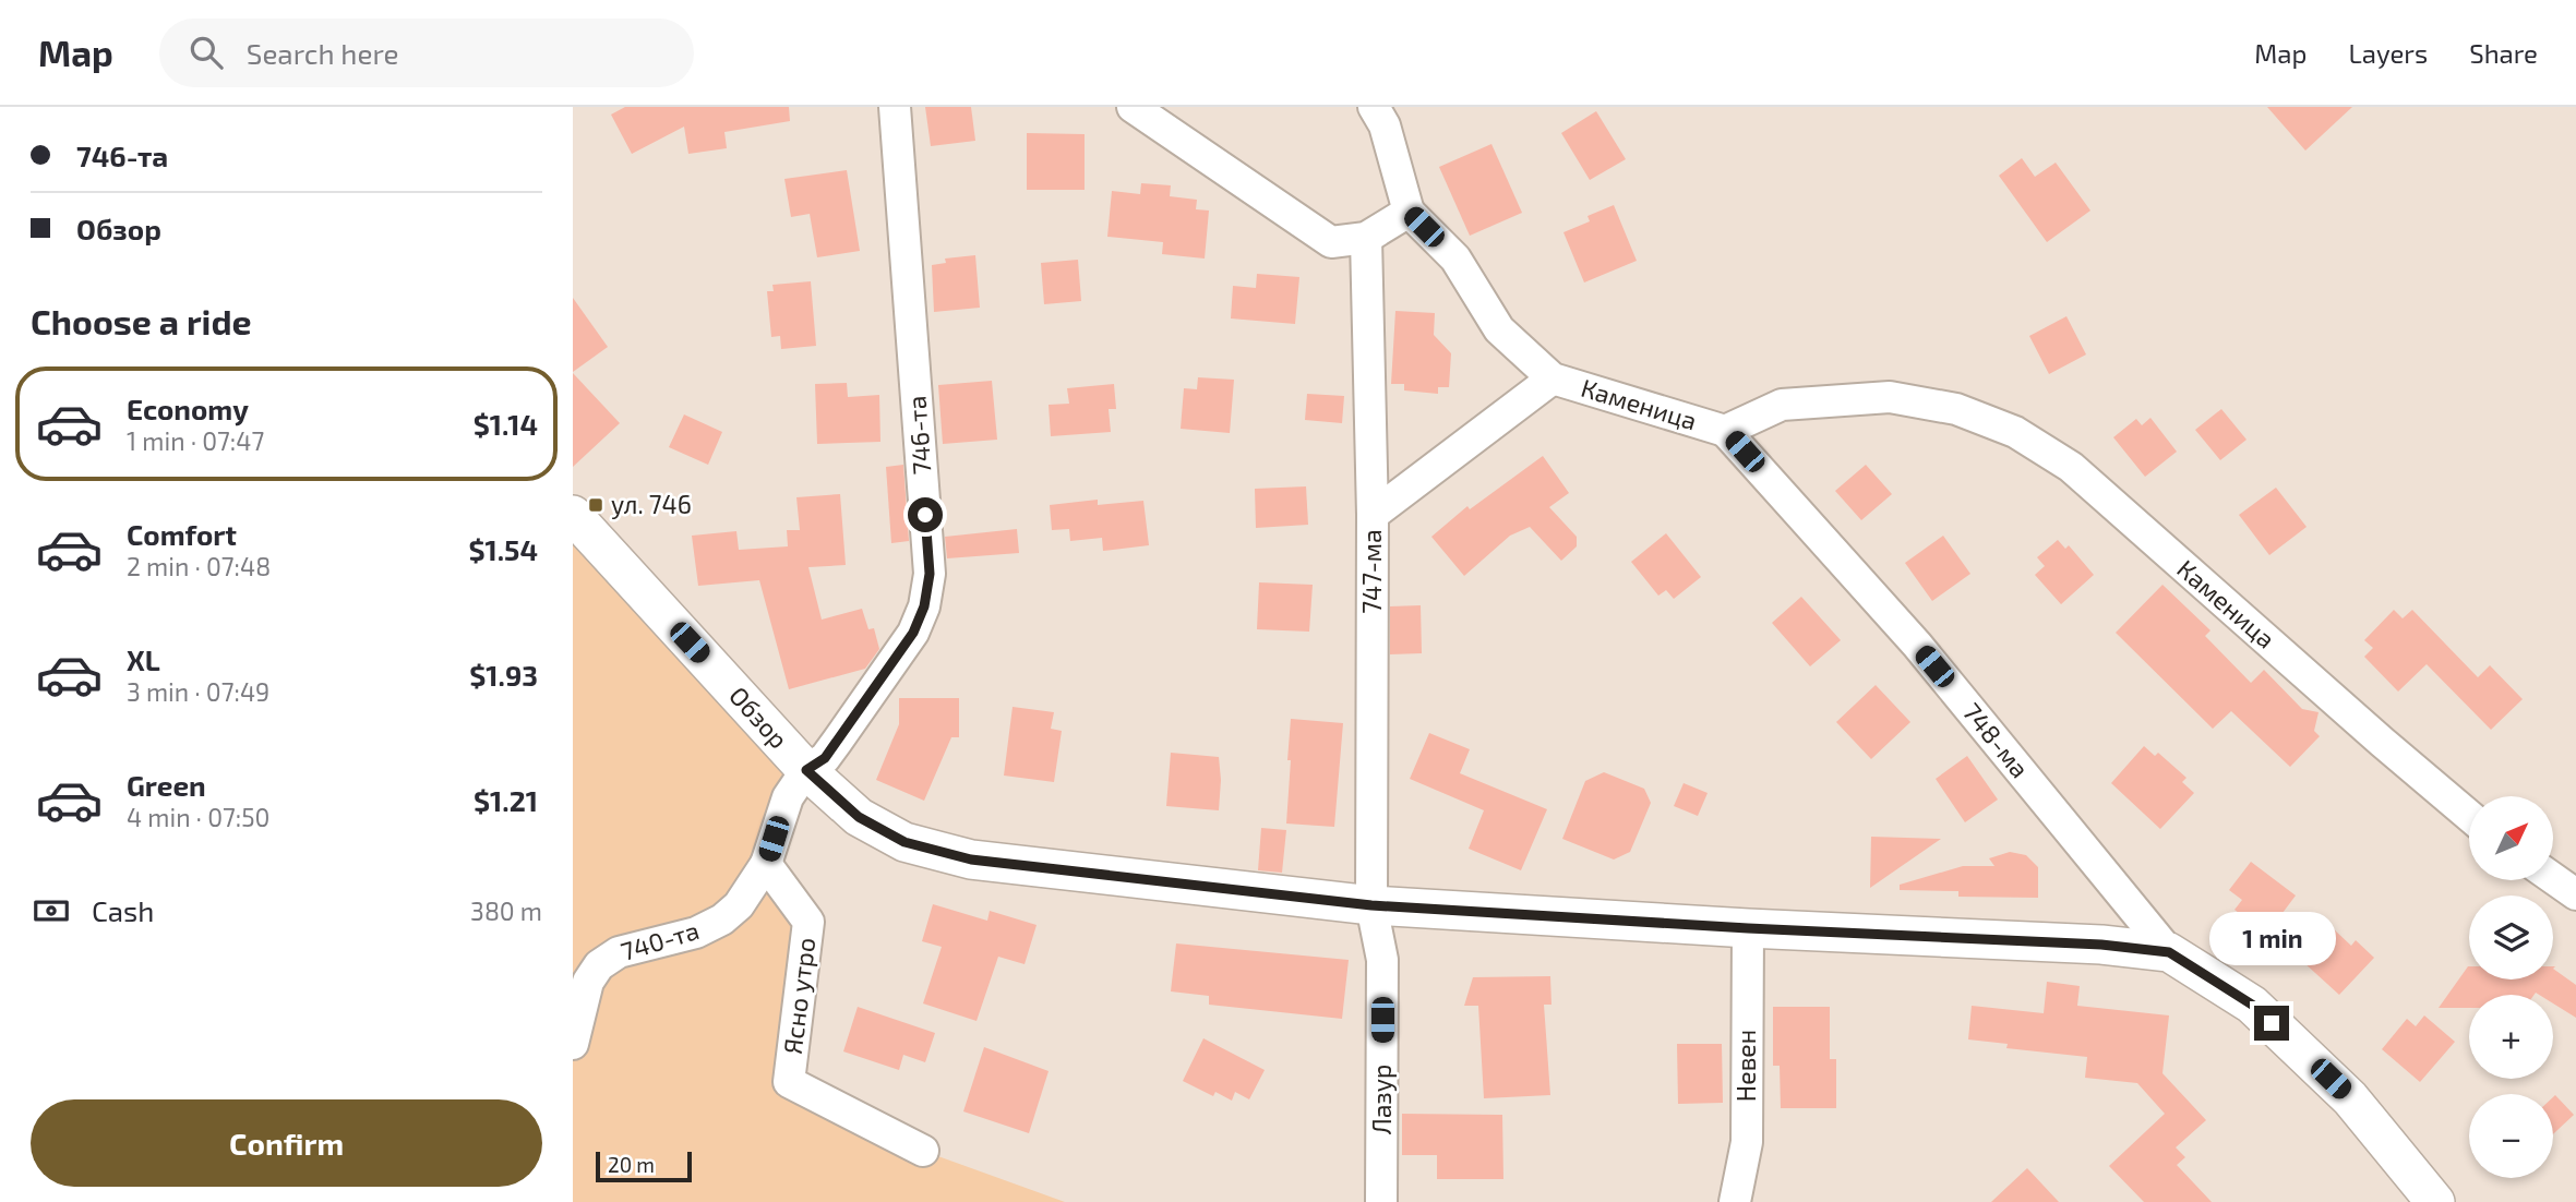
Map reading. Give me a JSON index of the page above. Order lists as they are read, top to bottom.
{
  "streets": {
    "street": [
      "Каменица",
      "746-та",
      "747-ма",
      "Обзор",
      "748-ма",
      "740-та",
      "Ясно утро",
      "Невен",
      "Лазур"
    ]
  },
  "crossings": [
    ["Каменица", "748-ма"],
    ["746-та", "Обзор"],
    ["746-та", "740-та"],
    ["747-ма", "Обзор"],
    ["747-ма", "Лазур"],
    ["Обзор", "748-ма"],
    ["Обзор", "740-та"],
    ["Обзор", "Невен"],
    ["Обзор", "Лазур"],
    ["740-та", "Ясно утро"]
  ],
  "places": {
    "transit": ["ул. 746"]
  },
  "scale_bar": "20 m",
  "north": "top right",
  "page": {
    "header": "Map",
    "search": "Search here",
    "nav": ["Map", "Layers", "Share"],
    "banner": ["746-та", "Обзор"],
    "heading": "Choose a ride",
    "list": [
      {
        "name": "Economy",
        "note": "1 min · 07:47",
        "value": "$1.14"
      },
      {
        "name": "Comfort",
        "note": "2 min · 07:48",
        "value": "$1.54"
      },
      {
        "name": "XL",
        "note": "3 min · 07:49",
        "value": "$1.93"
      },
      {
        "name": "Green",
        "note": "4 min · 07:50",
        "value": "$1.21"
      }
    ],
    "map_buttons": ["+", "−"],
    "pay": ["Cash", "380 m"],
    "bubble": "1 min",
    "buttons": "Confirm",
    "scale": "20 m"
  }
}
